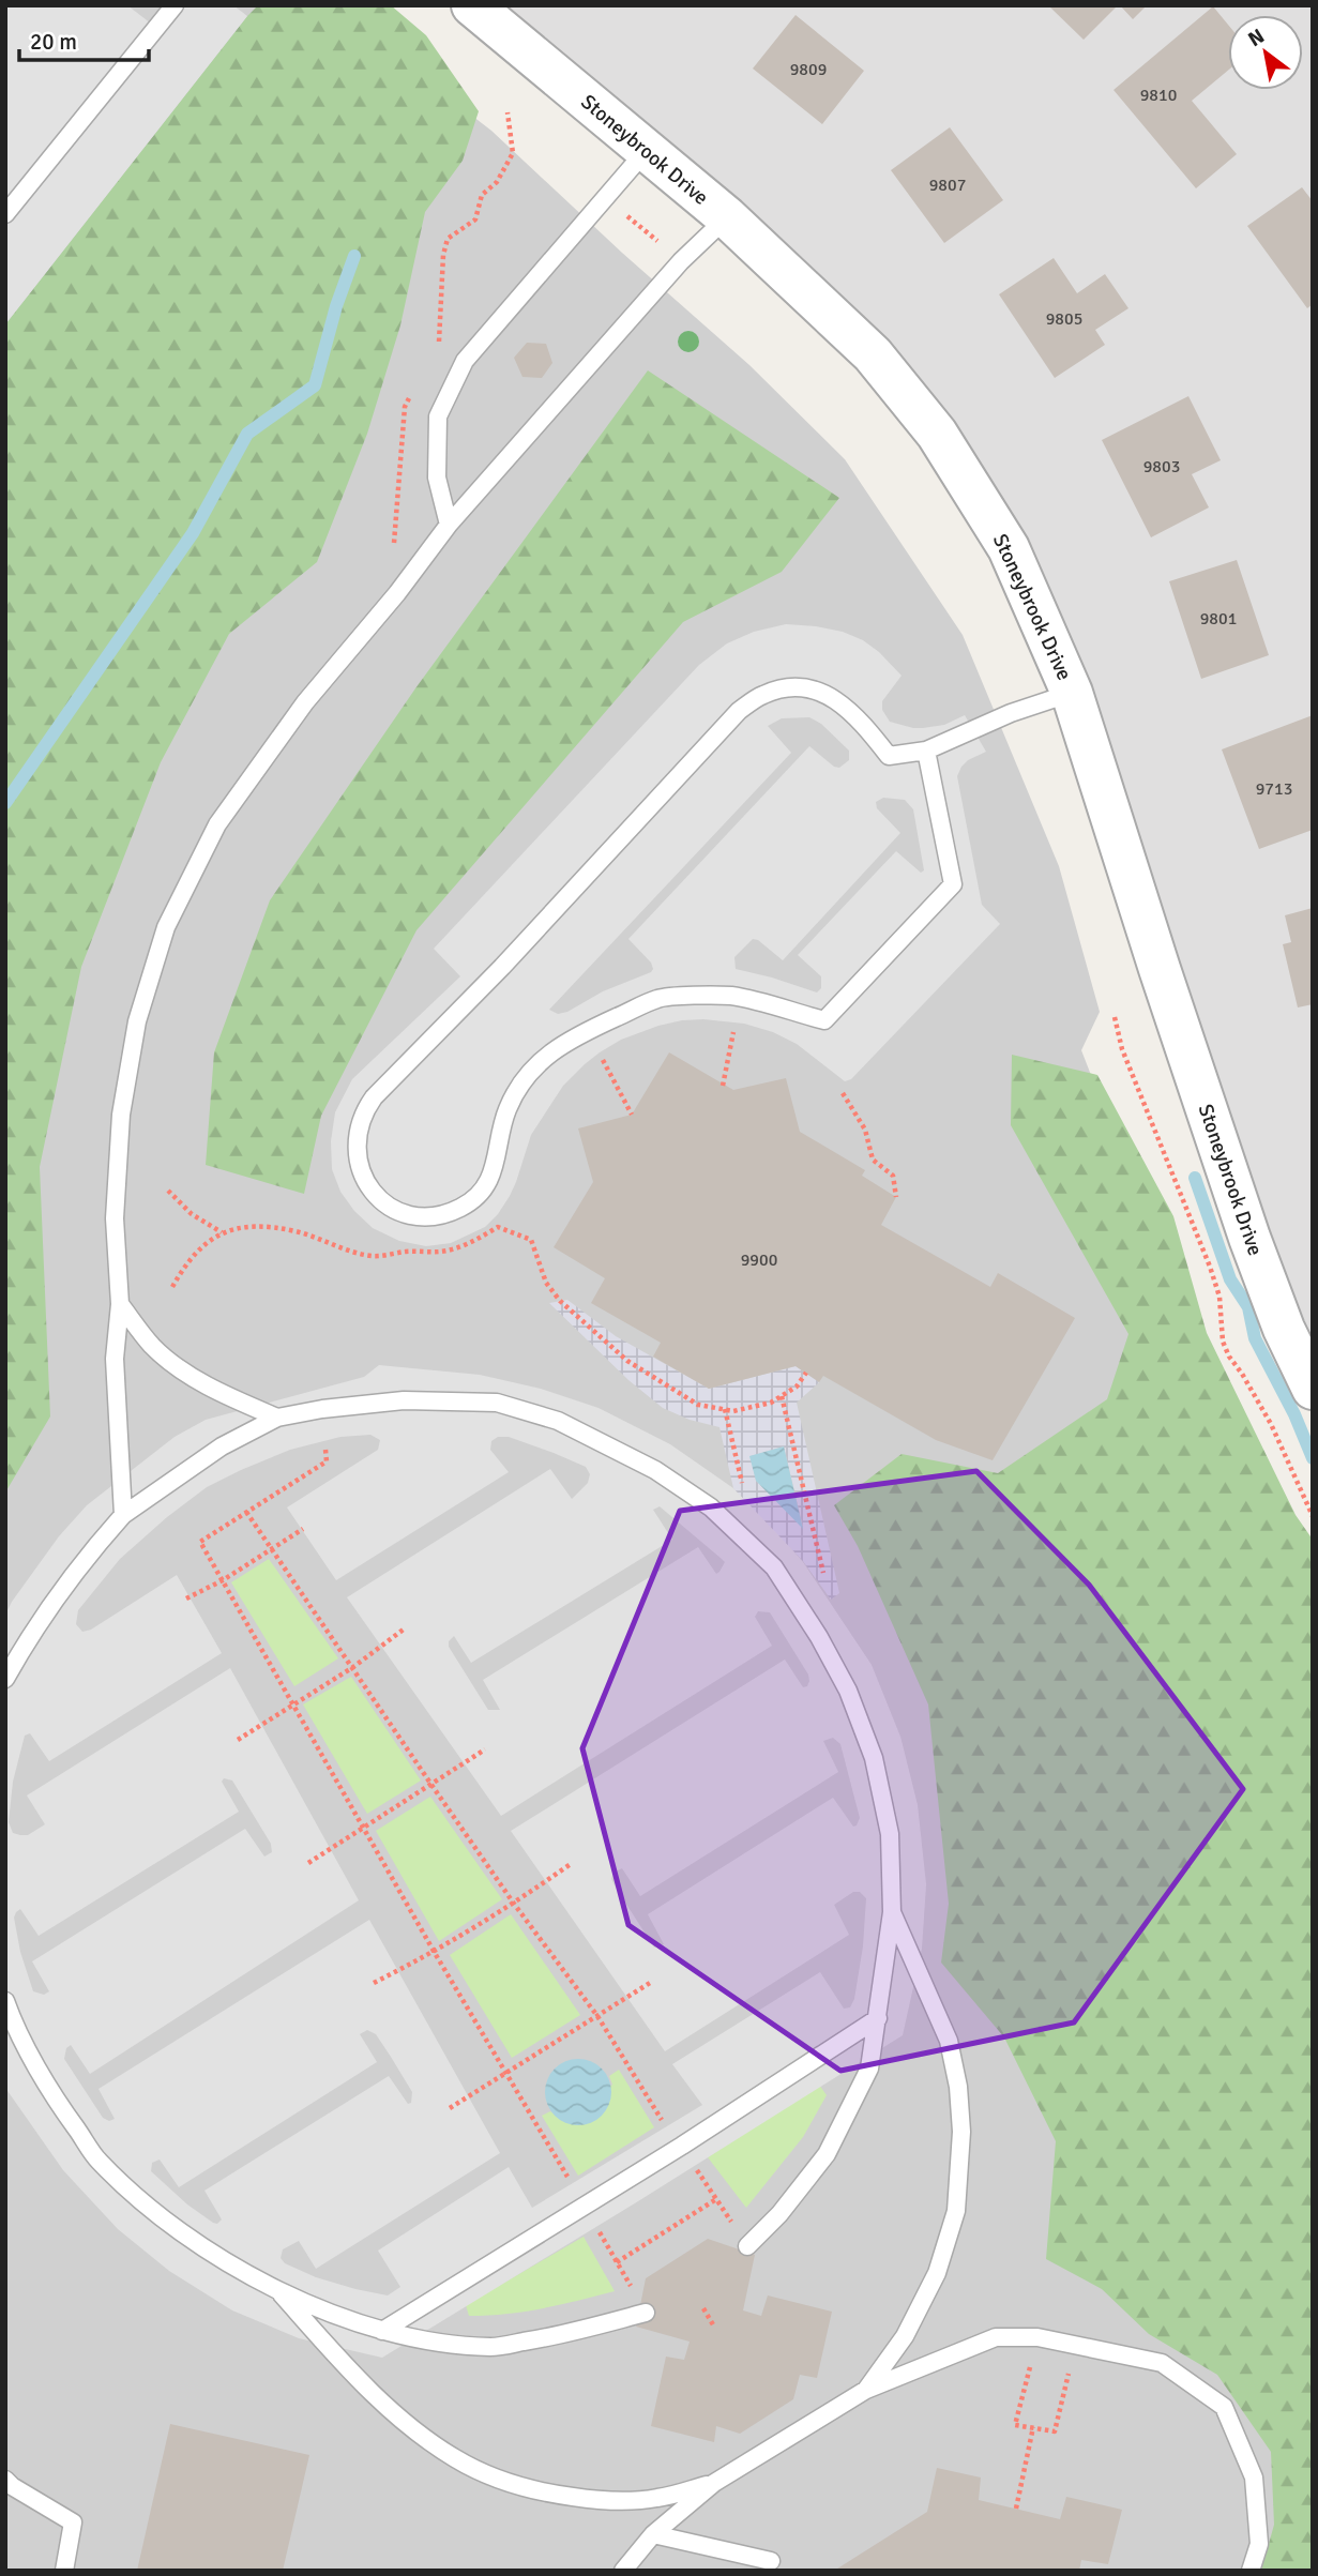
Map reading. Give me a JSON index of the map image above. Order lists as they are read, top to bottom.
{
  "streets": {
    "street": ["Stoneybrook Drive"]
  },
  "house_numbers": [
    "9809",
    "9810",
    "9807",
    "9805",
    "9803",
    "9801",
    "9713",
    "9900"
  ],
  "scale_bar": "20 m",
  "north": "top left"
}
